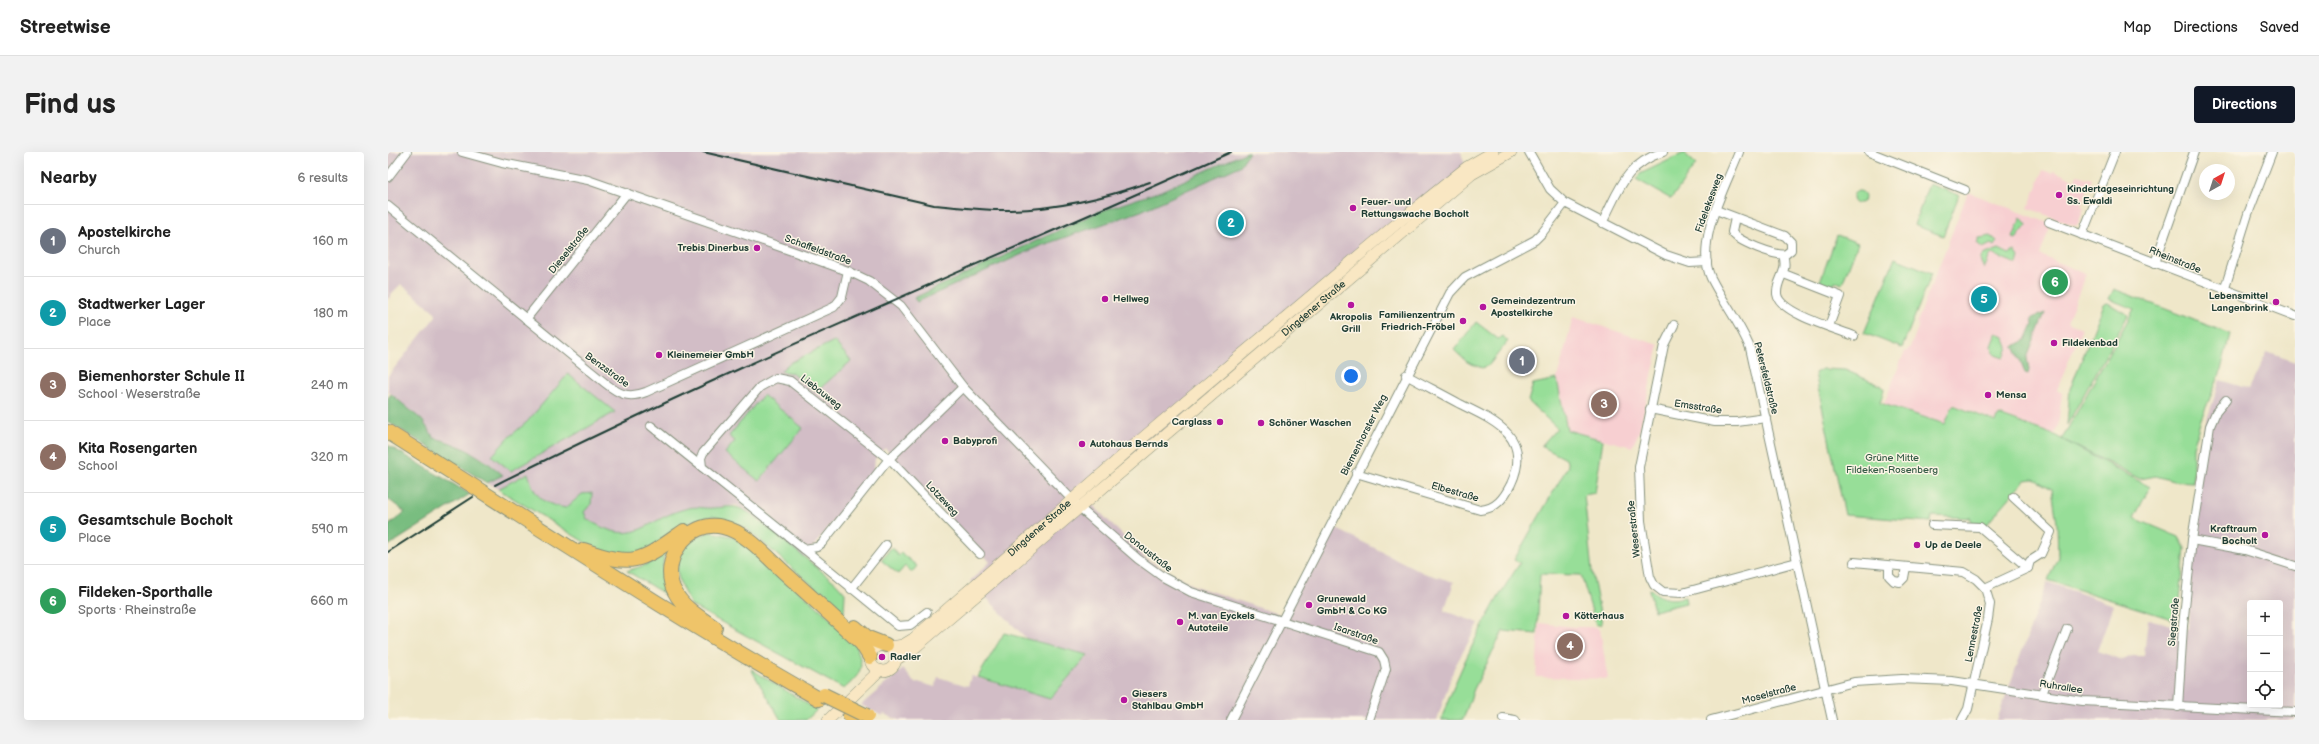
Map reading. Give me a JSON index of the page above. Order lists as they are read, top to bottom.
{
  "streets": {
    "main road": ["Dingdener Straße"],
    "street": [
      "Fidelekesweg",
      "Dieselstraße",
      "Schaffeldstraße",
      "Rheinstraße",
      "Benzstraße",
      "Petersfeldstraße",
      "Liebauweg",
      "Emsstraße",
      "Biemenhorster Weg",
      "Elbestraße",
      "Lotzeweg",
      "Weserstraße",
      "Donaustraße",
      "Siegstraße",
      "Isarstraße",
      "Lennestraße",
      "Ruhrallee",
      "Moselstraße"
    ]
  },
  "crossings": [
    ["Fidelekesweg", "Petersfeldstraße"],
    ["Dieselstraße", "Schaffeldstraße"],
    ["Dieselstraße", "Benzstraße"],
    ["Schaffeldstraße", "Dingdener Straße"],
    ["Schaffeldstraße", "Benzstraße"],
    ["Schaffeldstraße", "Donaustraße"],
    ["Dingdener Straße", "Donaustraße"],
    ["Petersfeldstraße", "Emsstraße"],
    ["Petersfeldstraße", "Weserstraße"],
    ["Petersfeldstraße", "Ruhrallee"],
    ["Petersfeldstraße", "Moselstraße"],
    ["Liebauweg", "Lotzeweg"],
    ["Emsstraße", "Weserstraße"],
    ["Biemenhorster Weg", "Elbestraße"],
    ["Biemenhorster Weg", "Donaustraße"],
    ["Biemenhorster Weg", "Isarstraße"],
    ["Donaustraße", "Isarstraße"],
    ["Siegstraße", "Ruhrallee"],
    ["Lennestraße", "Ruhrallee"],
    ["Ruhrallee", "Moselstraße"]
  ],
  "parks": ["Grüne Mitte Fildeken-Rosenberg"],
  "places": [
    "Kindertageseinrichtung Ss. Ewaldi",
    "Feuer- und Rettungswache Bocholt",
    "Trebis Dinerbus",
    "Hellweg",
    "Lebensmittel Langenbrink",
    "Akropolis Grill",
    "Gemeindezentrum Apostelkirche",
    "Familienzentrum Friedrich-Fröbel",
    "Fildekenbad",
    "Kleinemeier GmbH",
    "Mensa",
    "Carglass",
    "Schöner Waschen",
    "Babyprofi",
    "Autohaus Bernds",
    "Kraftraum Bocholt",
    "Up de Deele",
    "Grunewald GmbH & Co KG",
    "Kötterhaus",
    "M. van Eyckels Autoteile",
    "Radler",
    "Giesers Stahlbau GmbH"
  ],
  "north": "top right",
  "page": {
    "header": "Streetwise",
    "nav": ["Map", "Directions", "Saved"],
    "buttons": "Directions",
    "title": "Find us",
    "heading": ["Nearby", "6 results"],
    "list": [
      {
        "mark": "1",
        "name": "Apostelkirche",
        "note": "Church",
        "value": "160 m"
      },
      {
        "mark": "2",
        "name": "Stadtwerker Lager",
        "note": "Place",
        "value": "180 m"
      },
      {
        "mark": "3",
        "name": "Biemenhorster Schule II",
        "note": "School · Weserstraße",
        "value": "240 m"
      },
      {
        "mark": "4",
        "name": "Kita Rosengarten",
        "note": "School",
        "value": "320 m"
      },
      {
        "mark": "5",
        "name": "Gesamtschule Bocholt",
        "note": "Place",
        "value": "590 m"
      },
      {
        "mark": "6",
        "name": "Fildeken-Sporthalle",
        "note": "Sports · Rheinstraße",
        "value": "660 m"
      }
    ],
    "pins": [
      "2",
      "6",
      "5",
      "1",
      "3",
      "4"
    ],
    "map_buttons": ["+", "−"]
  }
}
